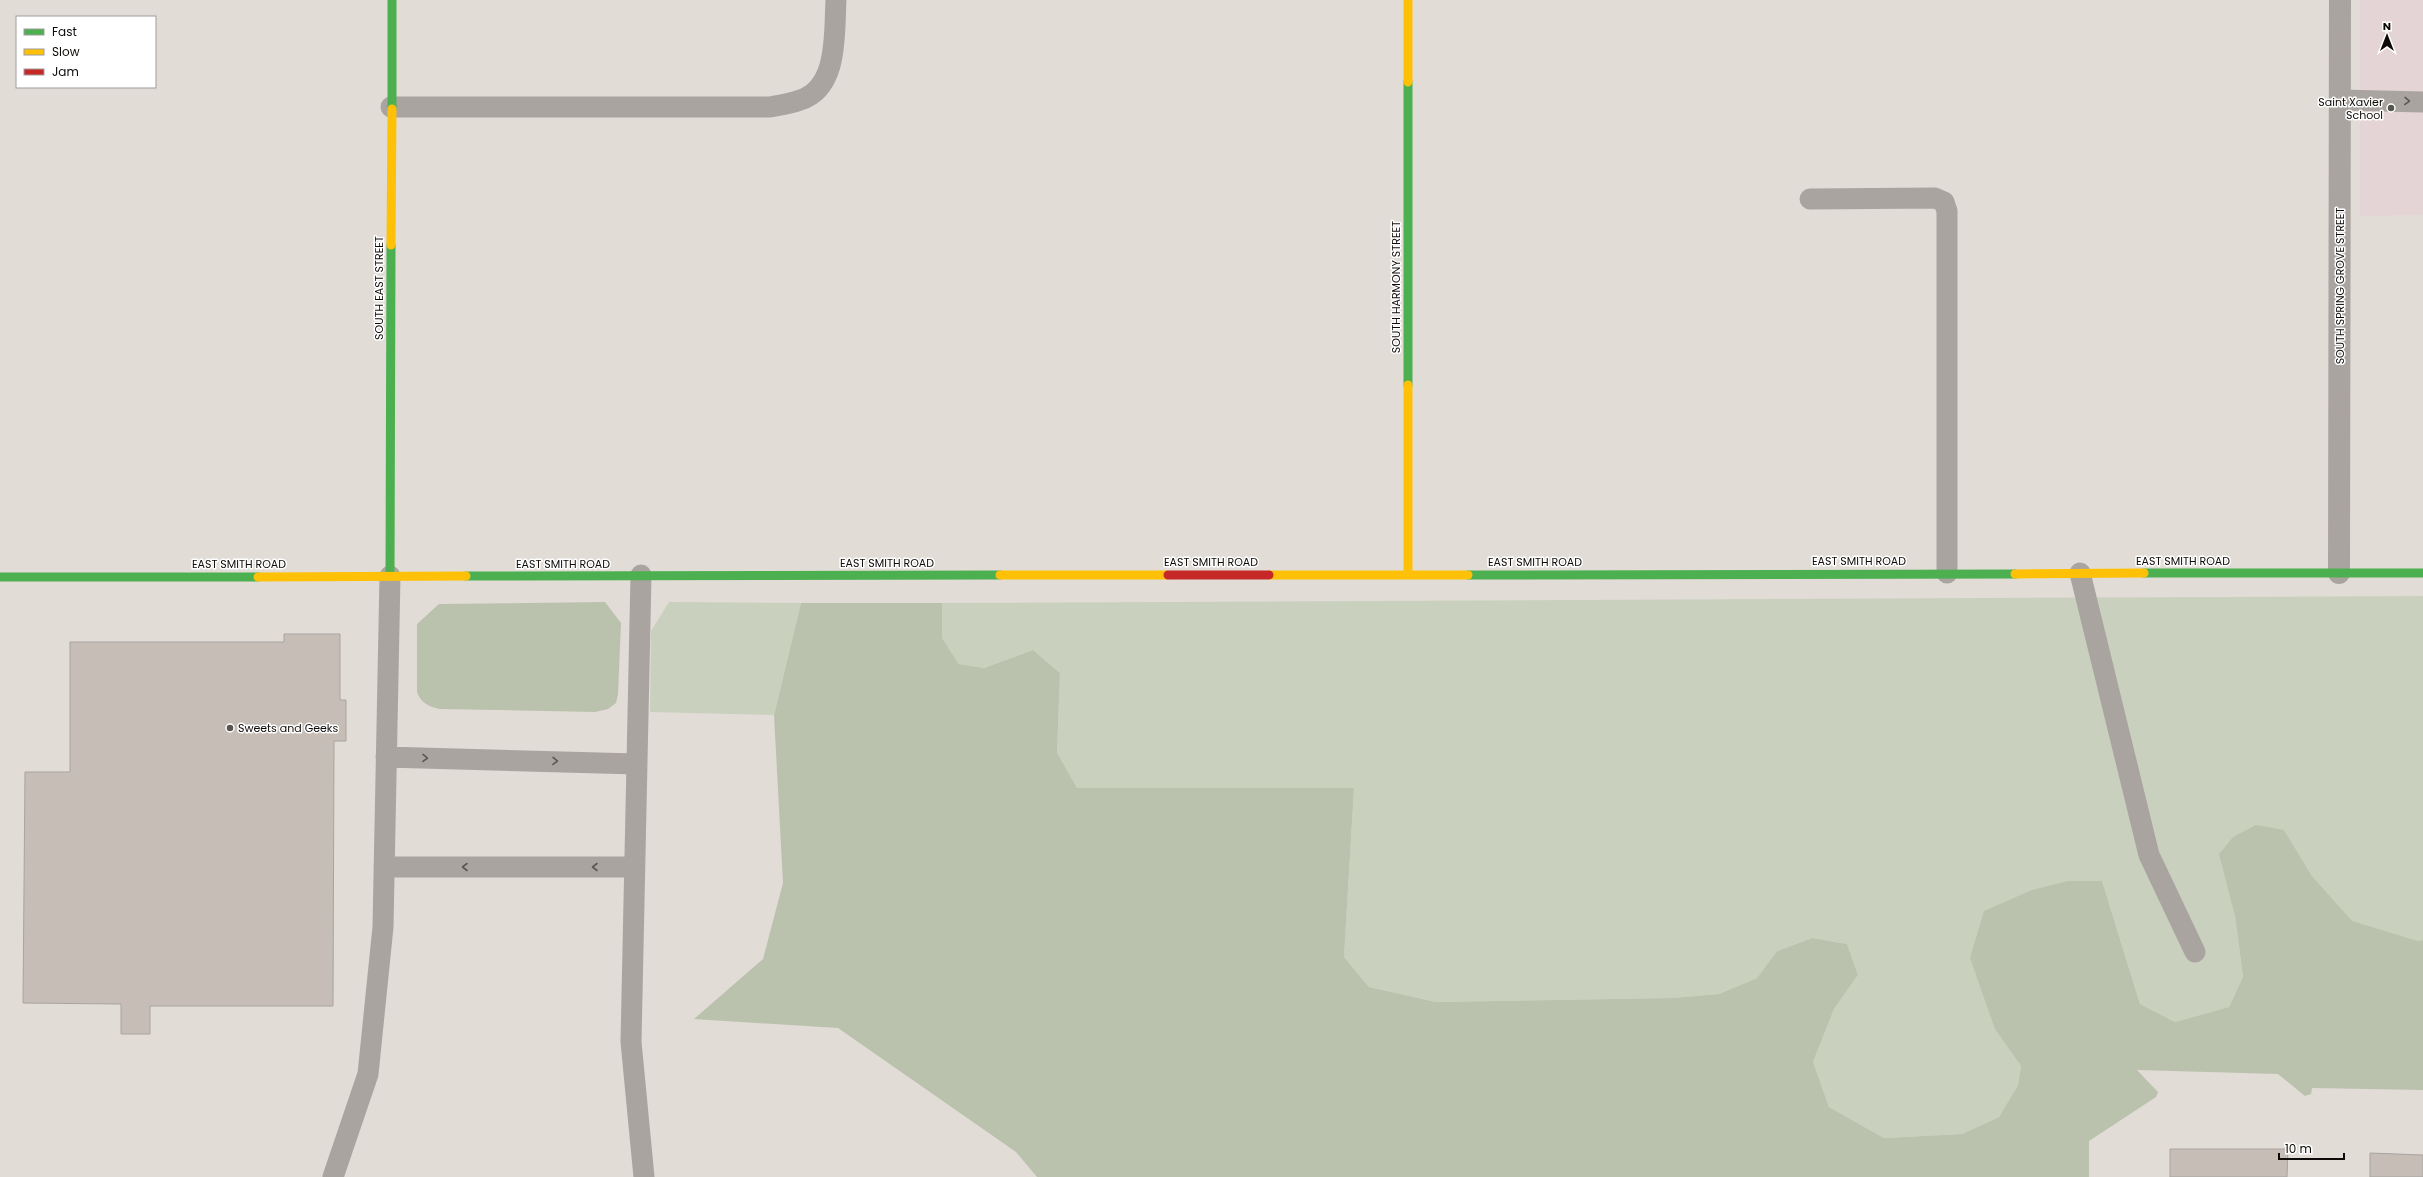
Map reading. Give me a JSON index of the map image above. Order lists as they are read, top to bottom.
{
  "streets": {
    "street": [
      "SOUTH SPRING GROVE STREET",
      "SOUTH HARMONY STREET",
      "SOUTH EAST STREET",
      "EAST SMITH ROAD"
    ]
  },
  "crossings": [
    ["SOUTH SPRING GROVE STREET", "EAST SMITH ROAD"],
    ["SOUTH HARMONY STREET", "EAST SMITH ROAD"],
    ["SOUTH EAST STREET", "EAST SMITH ROAD"]
  ],
  "places": ["Saint Xavier School", "Sweets and Geeks"],
  "legend": ["Fast", "Slow", "Jam"],
  "scale_bar": "10 m",
  "north": "top"
}
